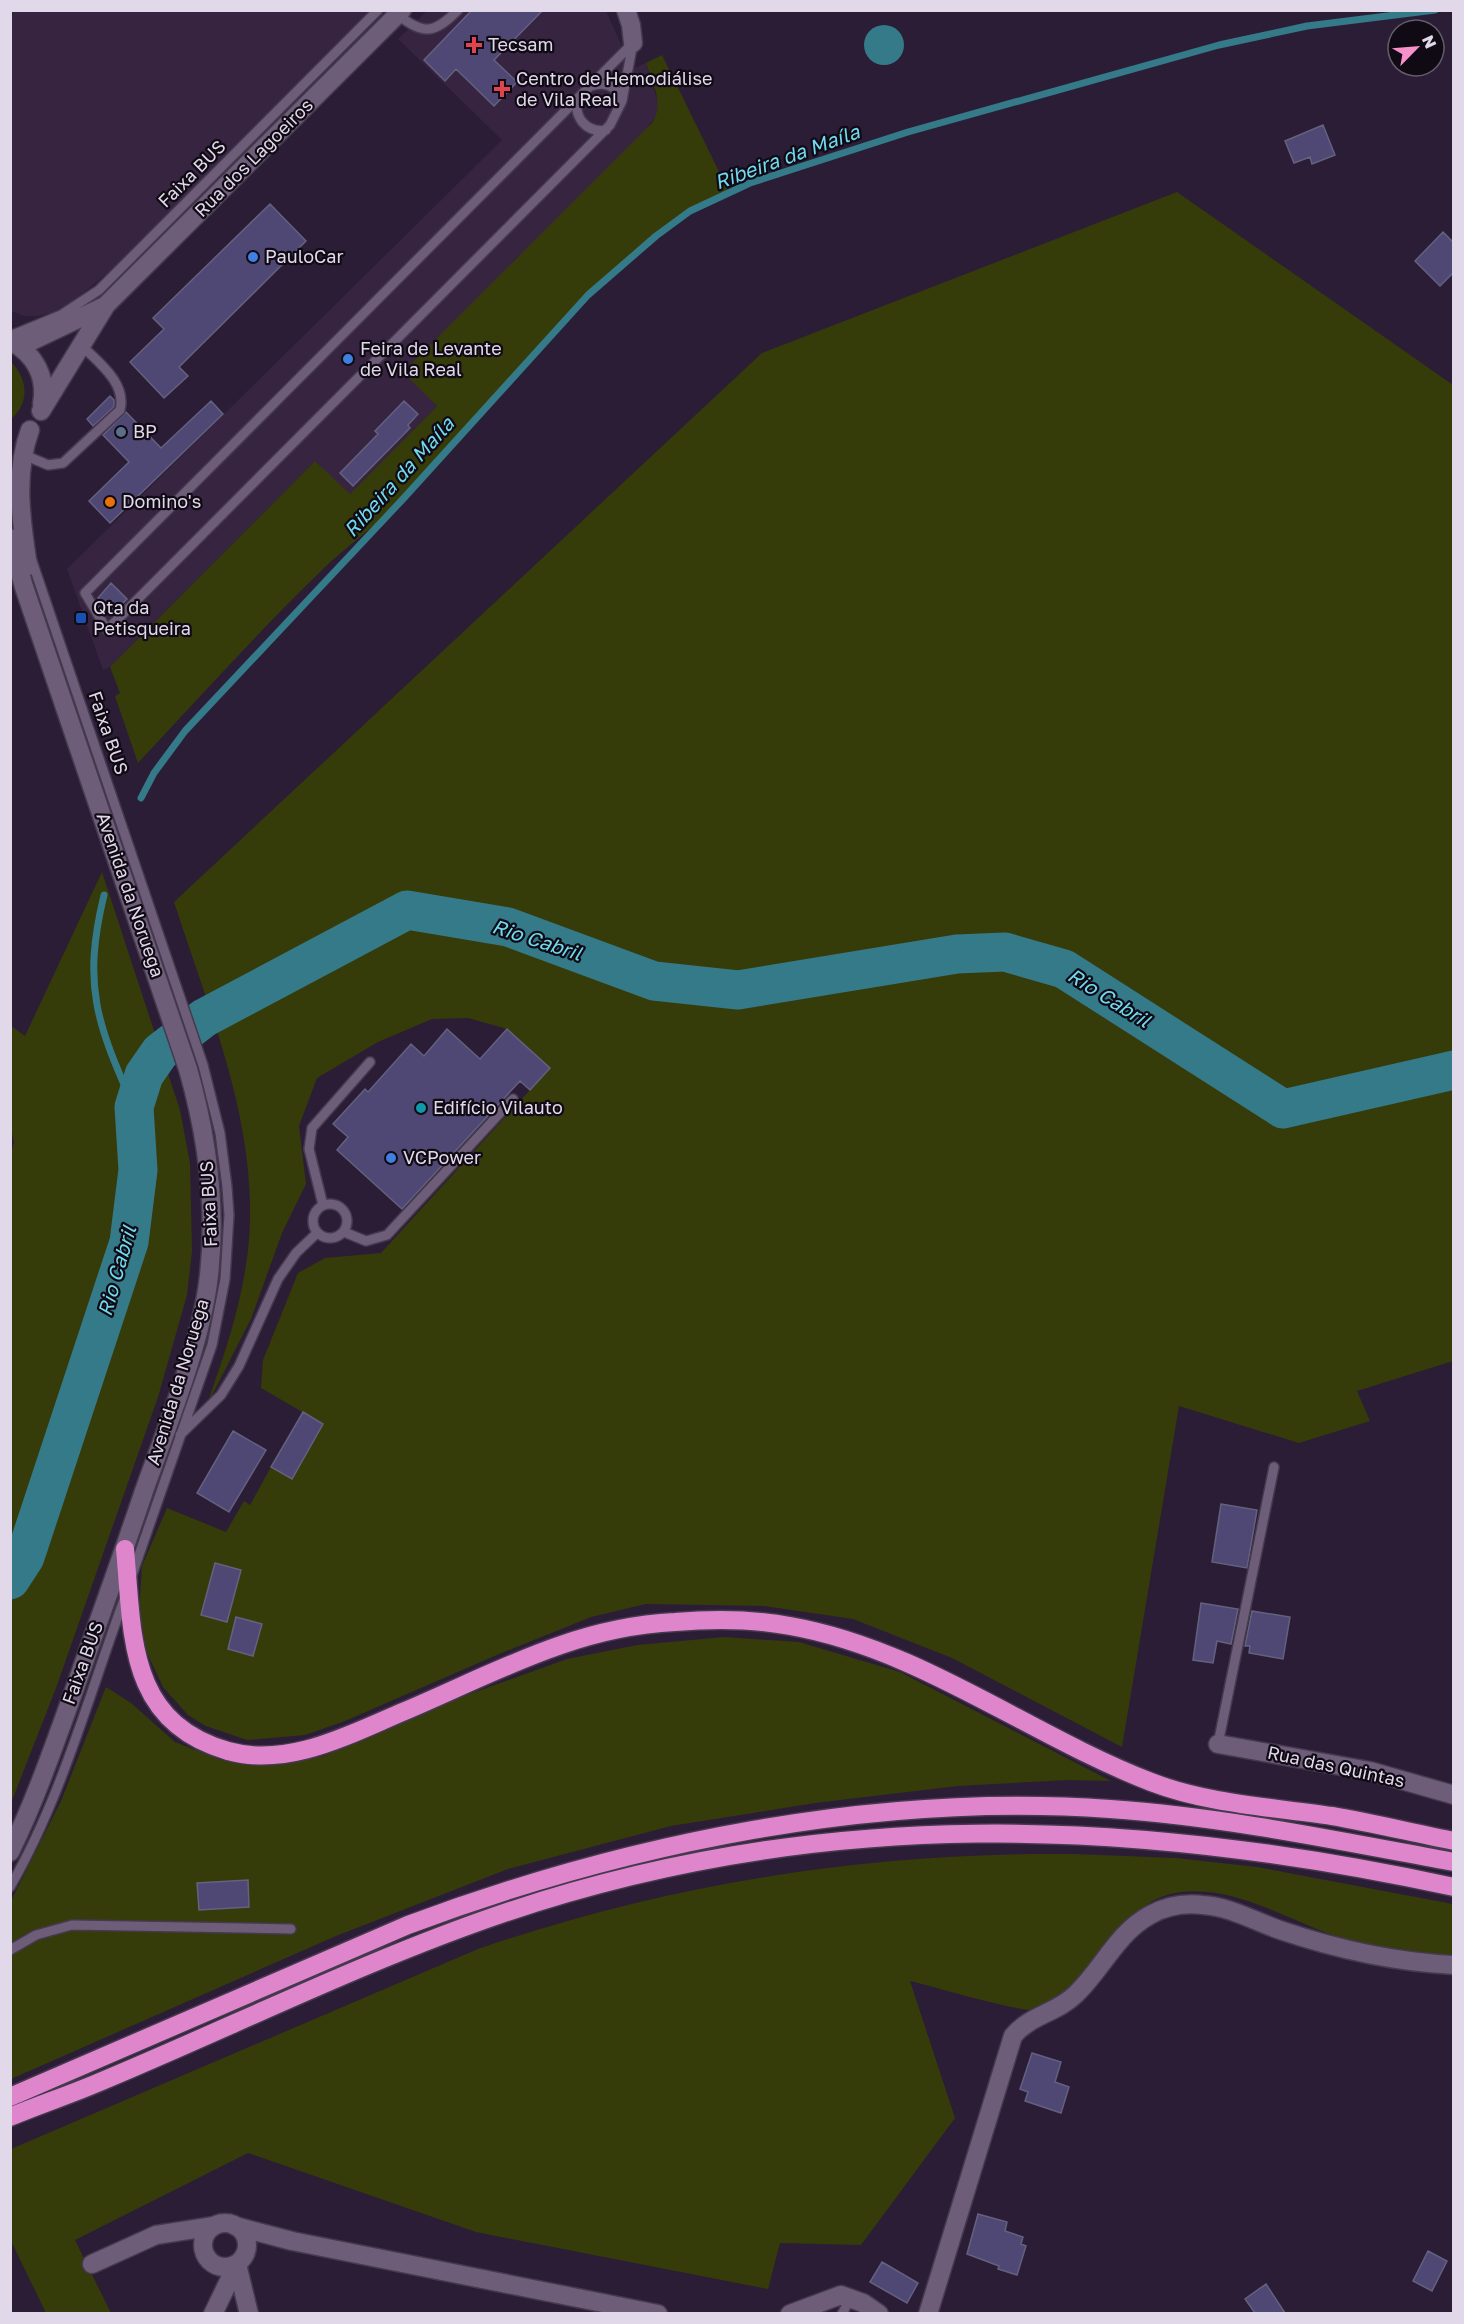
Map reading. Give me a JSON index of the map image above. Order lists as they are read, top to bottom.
{
  "streets": {
    "main road": ["Rua dos Lagoeiros", "Avenida da Noruega", "Rua das Quintas"],
    "lane": ["Faixa BUS"]
  },
  "crossings": [
    ["Rua dos Lagoeiros", "Faixa BUS"],
    ["Rua dos Lagoeiros", "Avenida da Noruega"],
    ["Faixa BUS", "Avenida da Noruega"]
  ],
  "water": ["Ribeira da Maíla", "Rio Cabril"],
  "places": {
    "health": ["Tecsam", "Centro de Hemodiálise de Vila Real"],
    "other": [
      "PauloCar",
      "Feira de Levante de Vila Real",
      "BP",
      "Domino's",
      "Edifício Vilauto",
      "VCPower"
    ],
    "transit": ["Qtª da Petisqueira"]
  },
  "north": "top right"
}
